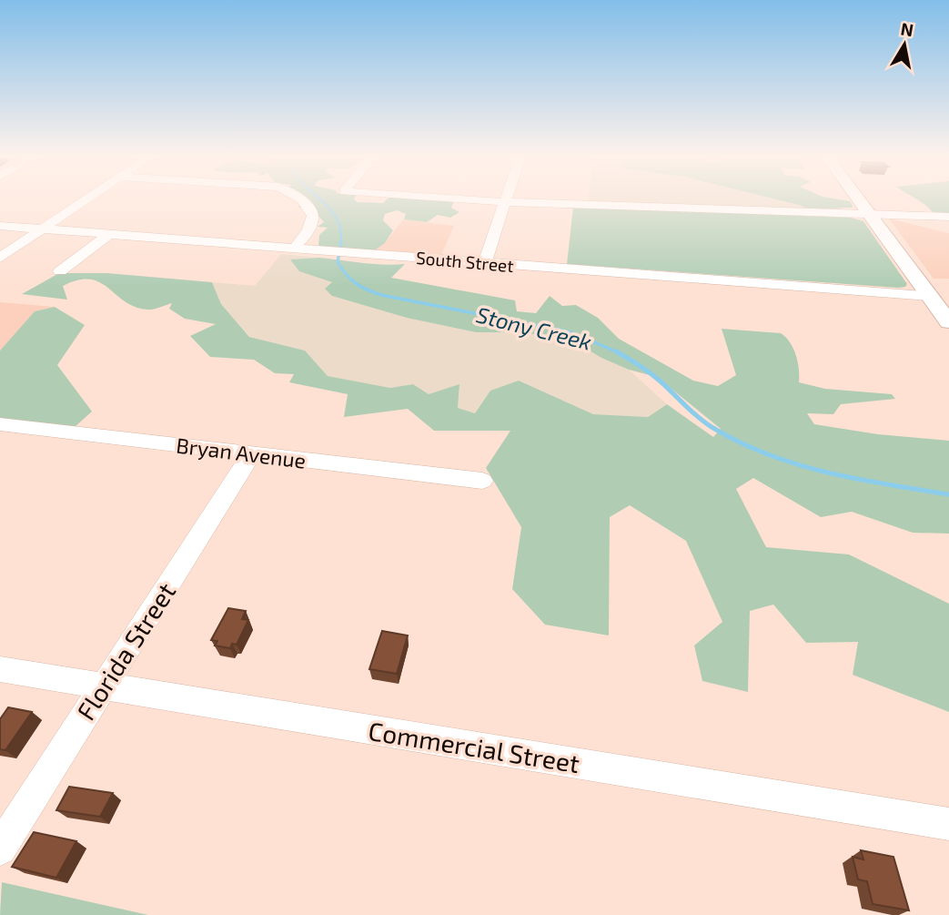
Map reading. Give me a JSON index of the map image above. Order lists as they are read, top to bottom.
{
  "streets": {
    "street": [
      "South Street",
      "Bryan Avenue",
      "Florida Street",
      "Commercial Street"
    ]
  },
  "crossings": [
    ["Bryan Avenue", "Florida Street"],
    ["Florida Street", "Commercial Street"]
  ],
  "water": ["Stony Creek"],
  "north": "top"
}
